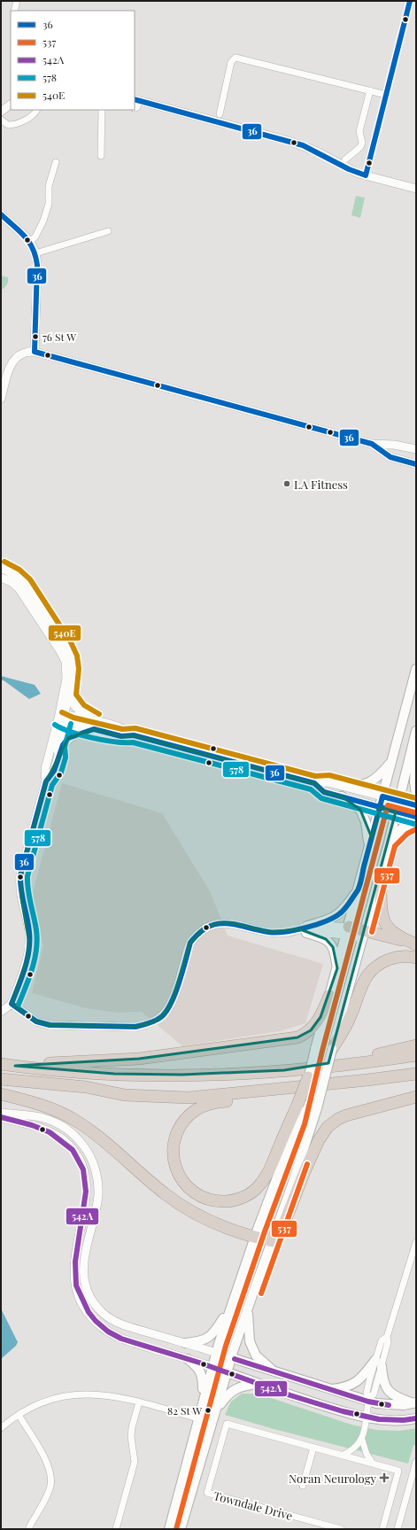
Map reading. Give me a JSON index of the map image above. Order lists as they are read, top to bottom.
{
  "streets": {
    "street": ["Towndale Drive"]
  },
  "places": {
    "other": ["76 St W", "LA Fitness", "82 St W"],
    "health": ["Noran Neurology"]
  },
  "lines": [
    "transit line 36",
    "transit line 540E",
    "transit line 578",
    "transit line 537",
    "transit line 542A"
  ],
  "legend": [
    "36",
    "537",
    "542A",
    "578",
    "540E"
  ]
}
